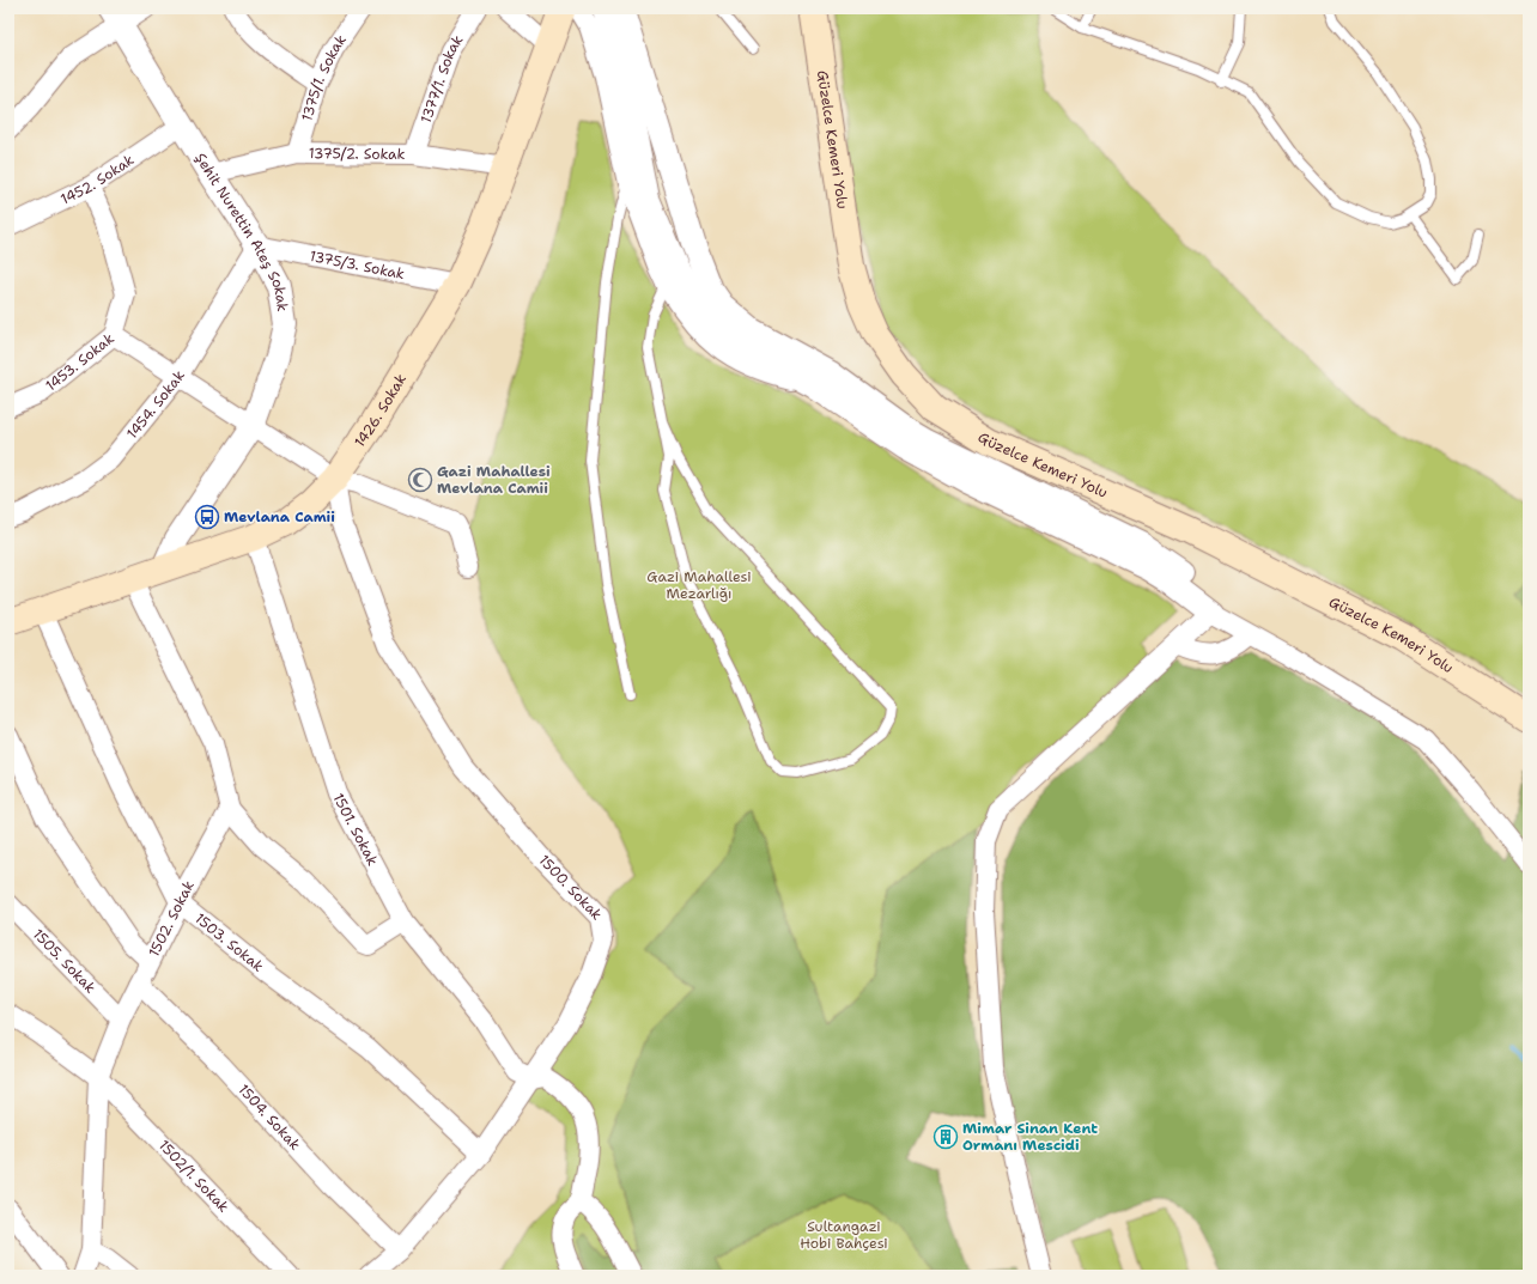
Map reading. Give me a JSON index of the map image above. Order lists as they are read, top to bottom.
{
  "streets": {
    "main road": ["Güzelce Kemeri Yolu", "1426. Sokak"],
    "street": [
      "1375/1. Sokak",
      "1377/1. Sokak",
      "1375/2. Sokak",
      "1452. Sokak",
      "Şehit Nurettin Ateş Sokak",
      "1375/3. Sokak",
      "1453. Sokak",
      "1454. Sokak",
      "1501. Sokak",
      "1500. Sokak",
      "1502. Sokak",
      "1503. Sokak",
      "1505. Sokak",
      "1504. Sokak",
      "1502/1. Sokak"
    ]
  },
  "crossings": [
    ["1375/1. Sokak", "1375/2. Sokak"],
    ["1377/1. Sokak", "1375/2. Sokak"],
    ["1375/2. Sokak", "Şehit Nurettin Ateş Sokak"],
    ["1375/2. Sokak", "1426. Sokak"],
    ["1452. Sokak", "Şehit Nurettin Ateş Sokak"],
    ["1452. Sokak", "1453. Sokak"],
    ["Şehit Nurettin Ateş Sokak", "1375/3. Sokak"],
    ["Şehit Nurettin Ateş Sokak", "1454. Sokak"],
    ["Şehit Nurettin Ateş Sokak", "1426. Sokak"],
    ["1375/3. Sokak", "1454. Sokak"],
    ["1375/3. Sokak", "1426. Sokak"],
    ["1426. Sokak", "1501. Sokak"],
    ["1426. Sokak", "1500. Sokak"],
    ["1426. Sokak", "1503. Sokak"],
    ["1501. Sokak", "1500. Sokak"],
    ["1500. Sokak", "1503. Sokak"],
    ["1500. Sokak", "1504. Sokak"],
    ["1502. Sokak", "1503. Sokak"],
    ["1502. Sokak", "1505. Sokak"],
    ["1502. Sokak", "1504. Sokak"],
    ["1502. Sokak", "1502/1. Sokak"]
  ],
  "parks": ["Gazi Mahallesi Mezarlığı", "Sultangazi Hobi Bahçesi"],
  "places": {
    "mosque": ["Gazi Mahallesi Mevlana Camii"],
    "bus stop": ["Mevlana Camii"],
    "building": ["Mimar Sinan Kent Ormanı Mescidi"]
  }
}
